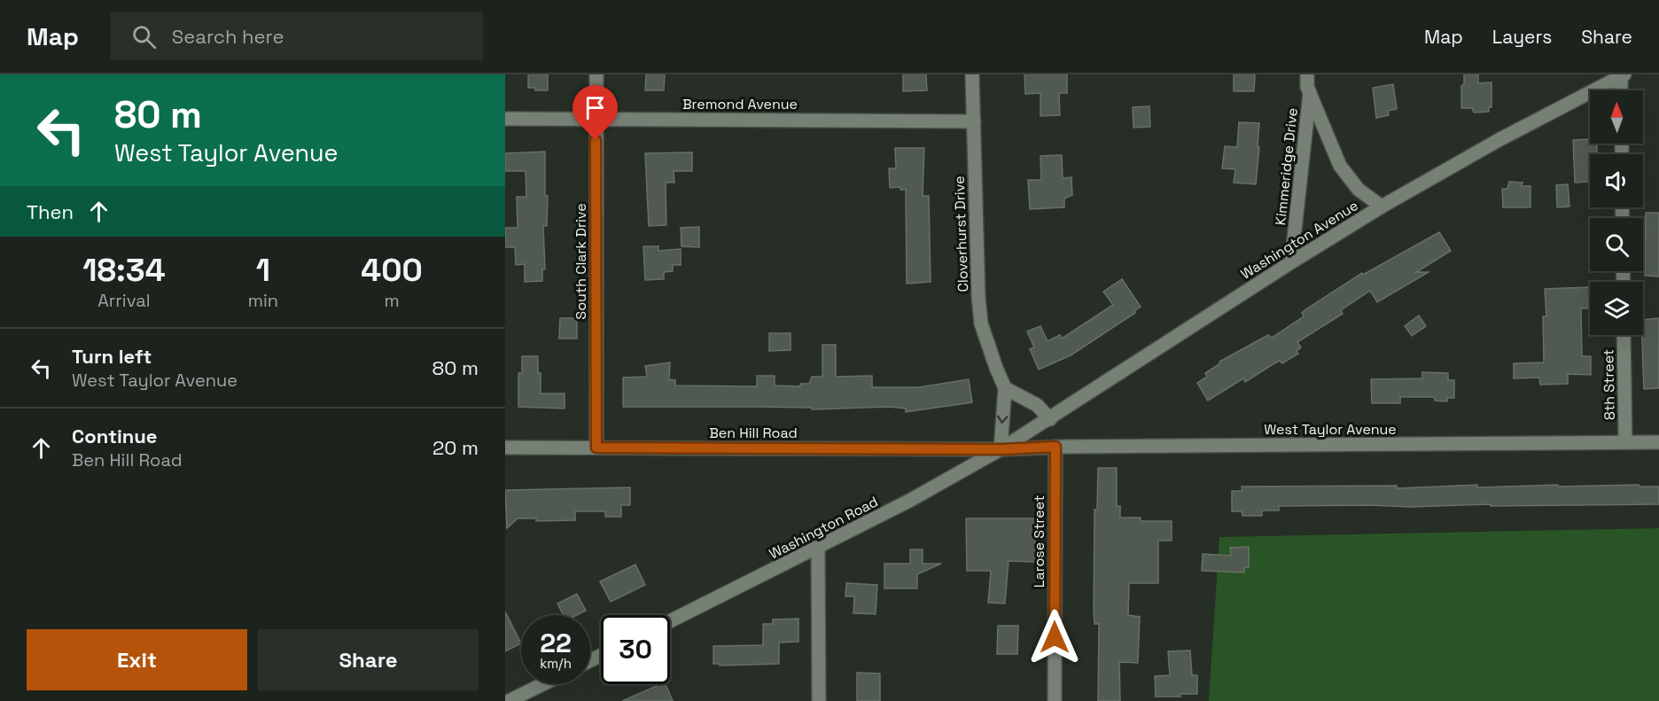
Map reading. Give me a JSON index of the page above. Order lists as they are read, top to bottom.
{
  "streets": {
    "street": [
      "Bremond Avenue",
      "Kimmeridge Drive",
      "Cloverhurst Drive",
      "Washington Avenue",
      "South Clark Drive",
      "8th Street",
      "West Taylor Avenue",
      "Ben Hill Road",
      "Washington Road",
      "Larose Street"
    ]
  },
  "crossings": [
    ["Bremond Avenue", "Cloverhurst Drive"],
    ["Bremond Avenue", "South Clark Drive"],
    ["Kimmeridge Drive", "Washington Avenue"],
    ["Cloverhurst Drive", "Washington Avenue"],
    ["Cloverhurst Drive", "West Taylor Avenue"],
    ["Cloverhurst Drive", "Ben Hill Road"],
    ["Cloverhurst Drive", "Washington Road"],
    ["Washington Avenue", "West Taylor Avenue"],
    ["Washington Avenue", "Ben Hill Road"],
    ["Washington Avenue", "Washington Road"],
    ["South Clark Drive", "Ben Hill Road"],
    ["8th Street", "West Taylor Avenue"],
    ["West Taylor Avenue", "Ben Hill Road"],
    ["West Taylor Avenue", "Washington Road"],
    ["West Taylor Avenue", "Larose Street"],
    ["Ben Hill Road", "Washington Road"]
  ],
  "north": "top",
  "page": {
    "header": "Map",
    "search": "Search here",
    "nav": ["Map", "Layers", "Share"],
    "turn": ["80 m", "West Taylor Avenue"],
    "then": "Then",
    "eta": [
      "18:34",
      "Arrival",
      "1",
      "min",
      "400",
      "m"
    ],
    "list": [
      {
        "name": "Turn left",
        "note": "West Taylor Avenue",
        "value": "80 m"
      },
      {
        "name": "Continue",
        "note": "Ben Hill Road",
        "value": "20 m"
      }
    ],
    "speed": "22 km/h",
    "limit": "30",
    "buttons": ["Exit", "Share"]
  }
}
